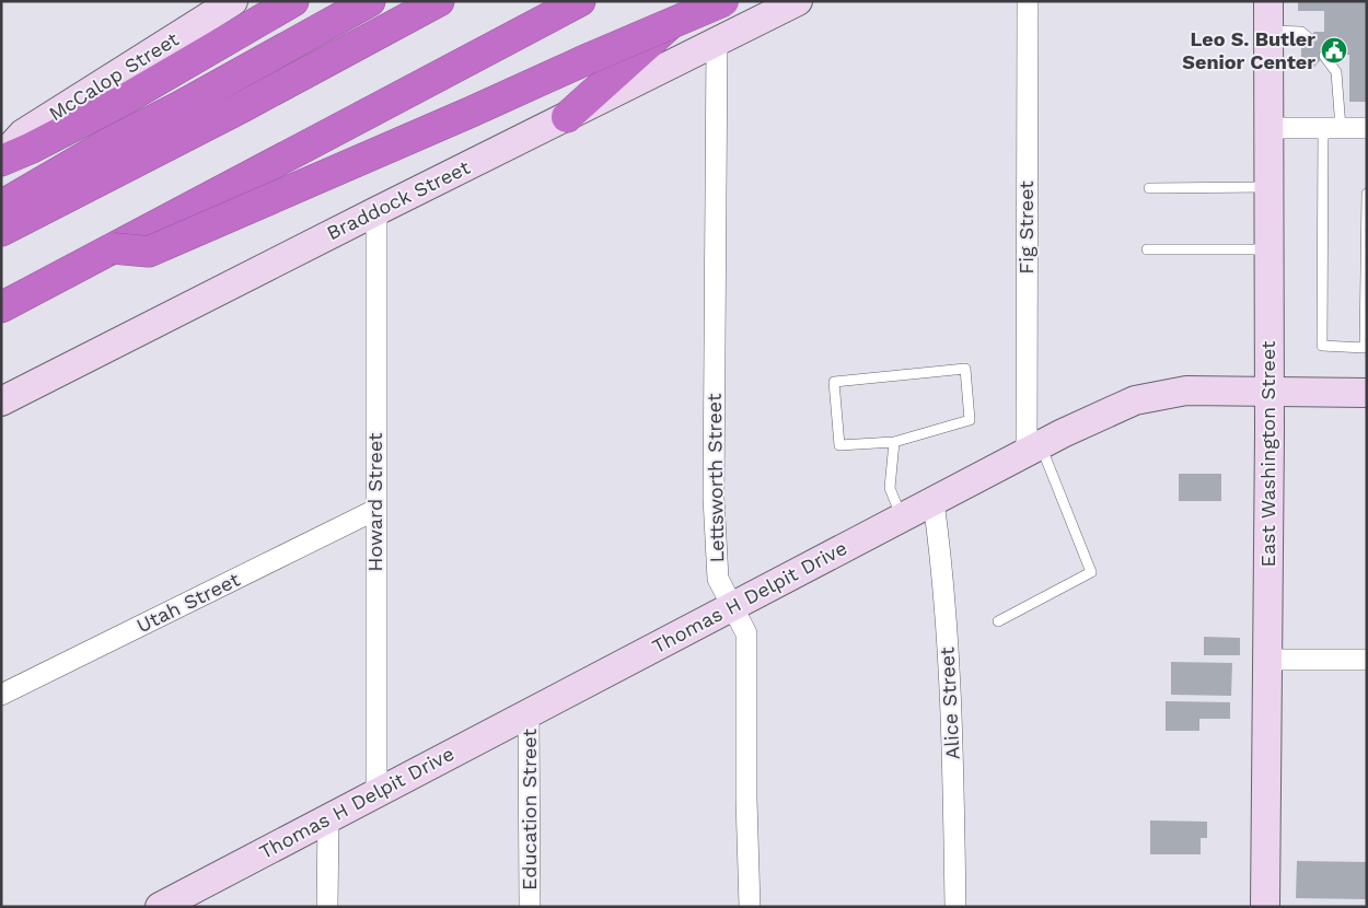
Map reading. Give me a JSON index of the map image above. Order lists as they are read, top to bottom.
{
  "streets": {
    "street": [
      "McCalop Street",
      "Braddock Street",
      "Fig Street",
      "East Washington Street",
      "Lettsworth Street",
      "Howard Street",
      "Thomas H Delpit Drive",
      "Utah Street",
      "Alice Street",
      "Education Street"
    ]
  },
  "crossings": [
    ["Braddock Street", "Lettsworth Street"],
    ["Braddock Street", "Howard Street"],
    ["Fig Street", "Thomas H Delpit Drive"],
    ["East Washington Street", "Thomas H Delpit Drive"],
    ["Lettsworth Street", "Thomas H Delpit Drive"],
    ["Howard Street", "Thomas H Delpit Drive"],
    ["Howard Street", "Utah Street"],
    ["Thomas H Delpit Drive", "Alice Street"],
    ["Thomas H Delpit Drive", "Education Street"]
  ],
  "places": {
    "public building": ["Leo S. Butler Senior Center"]
  }
}
